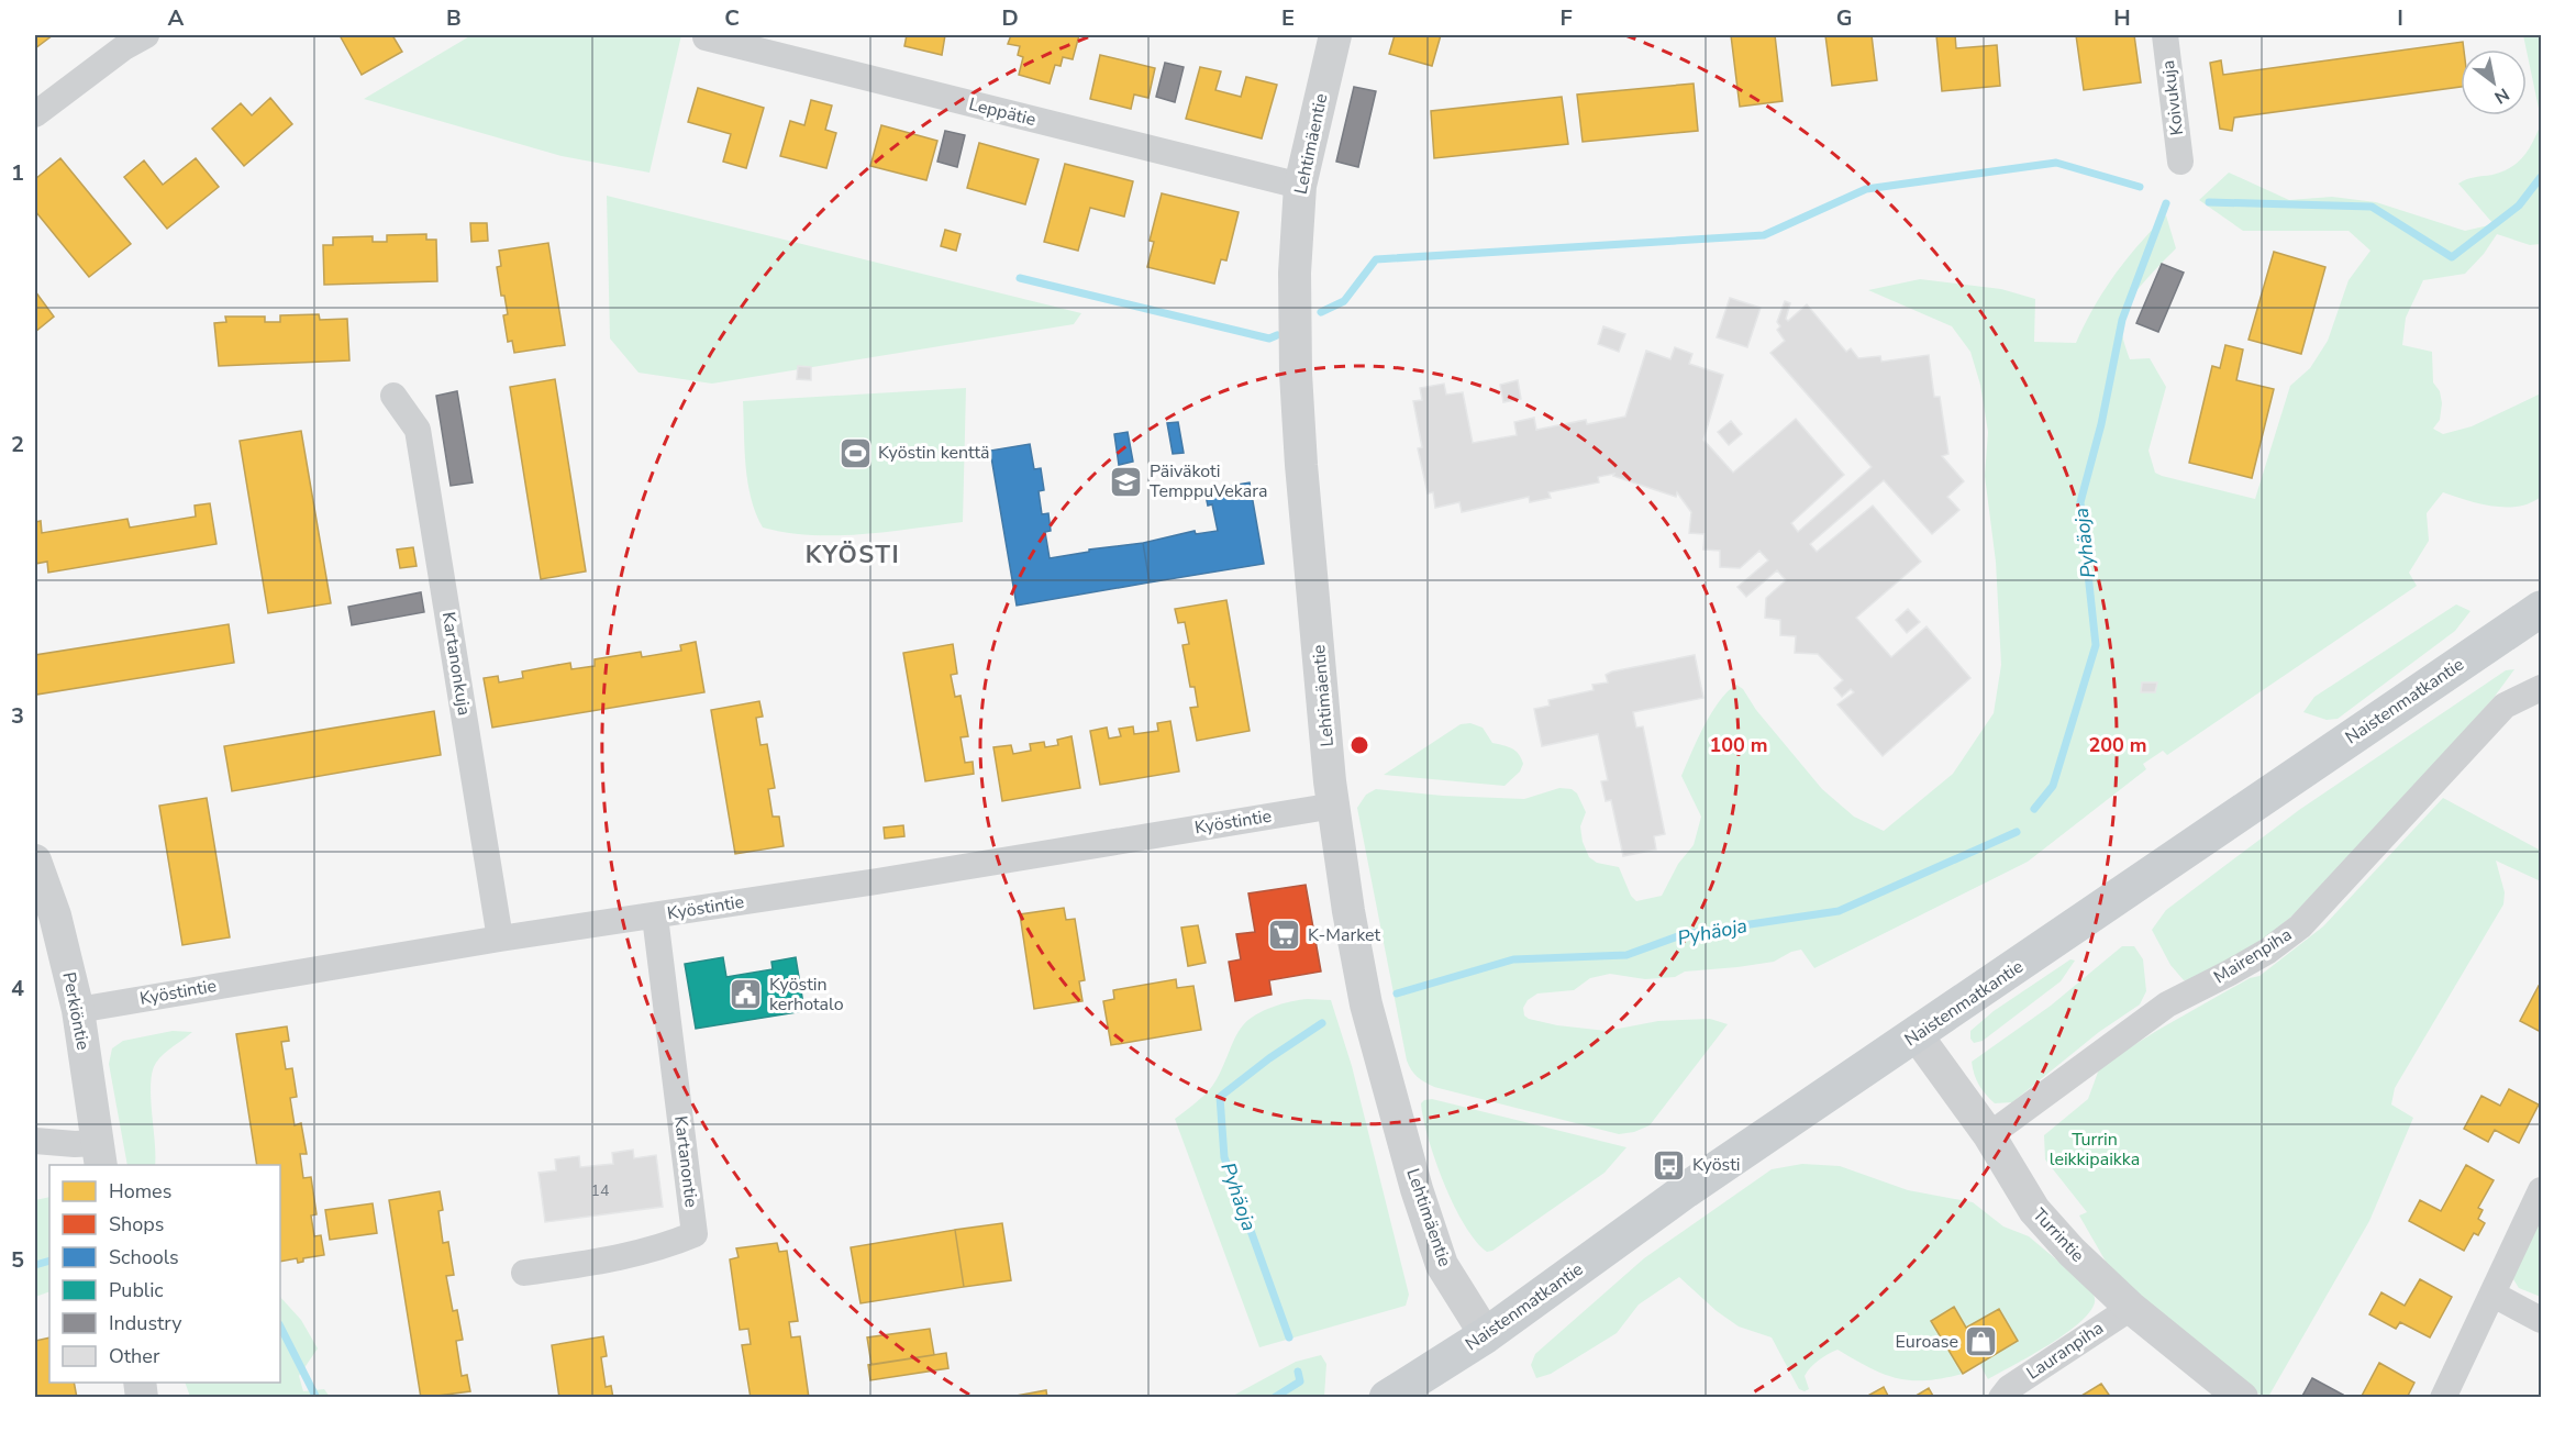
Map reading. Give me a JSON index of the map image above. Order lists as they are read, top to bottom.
{
  "streets": {
    "main road": ["Naistenmatkantie"],
    "street": [
      "Koivukuja",
      "Leppätie",
      "Lehtimäentie",
      "Kartanonkuja",
      "Kyöstintie",
      "Mairenpiha",
      "Perkiöntie",
      "Kartanontie",
      "Turrintie",
      "Lauranpiha"
    ]
  },
  "crossings": [
    ["Leppätie", "Lehtimäentie"],
    ["Lehtimäentie", "Naistenmatkantie"],
    ["Lehtimäentie", "Kyöstintie"],
    ["Kartanonkuja", "Kyöstintie"],
    ["Naistenmatkantie", "Turrintie"],
    ["Kyöstintie", "Perkiöntie"],
    ["Kyöstintie", "Kartanontie"],
    ["Mairenpiha", "Turrintie"],
    ["Turrintie", "Lauranpiha"]
  ],
  "districts": ["KYÖSTI"],
  "water": ["Pyhäoja"],
  "parks": ["Turrin leikkipaikka"],
  "places": {
    "sports": ["Kyöstin kenttä"],
    "school or university": ["Päiväkoti TemppuVekara"],
    "supermarket": ["K-Market"],
    "public building": ["Kyöstin kerhotalo"],
    "bus stop": ["Kyösti"],
    "shop": ["Euroase"]
  },
  "house_numbers": ["14"],
  "legend": [
    "Homes",
    "Shops",
    "Schools",
    "Public",
    "Industry",
    "Other"
  ],
  "north": "bottom right",
  "grid": {
    "columns": [
      "A",
      "B",
      "C",
      "D",
      "E",
      "F",
      "G",
      "H",
      "I"
    ],
    "rows": [
      "1",
      "2",
      "3",
      "4",
      "5"
    ]
  },
  "rings": ["100 m", "200 m"]
}
